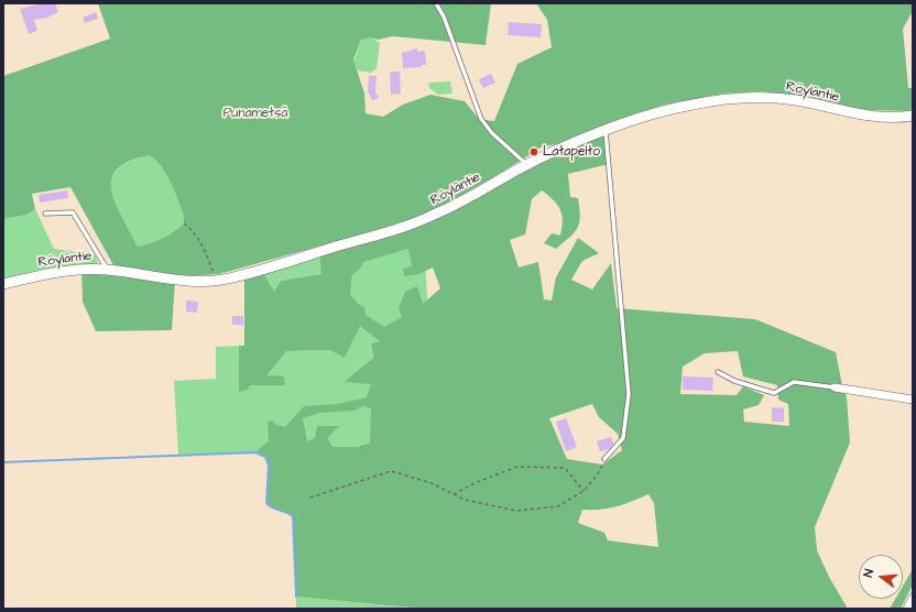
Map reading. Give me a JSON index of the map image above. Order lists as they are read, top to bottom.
{
  "streets": {
    "street": ["Röyläntie"]
  },
  "parks": ["Punametsä"],
  "places": ["Latapelto"],
  "north": "left"
}
